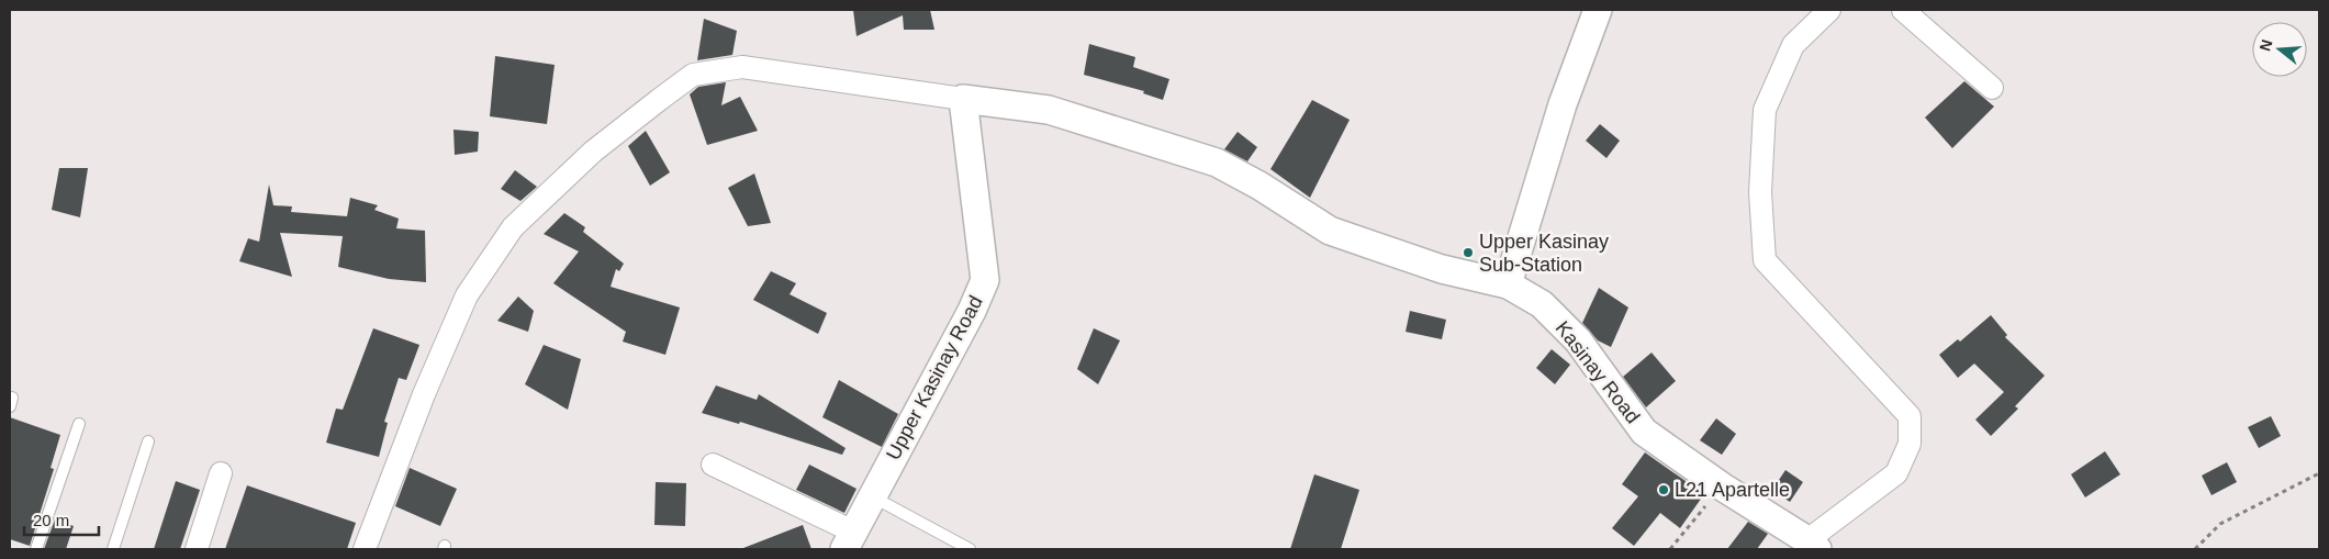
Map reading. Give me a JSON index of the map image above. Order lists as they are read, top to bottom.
{
  "streets": {
    "street": ["Kasinay Road", "Upper Kasinay Road"]
  },
  "crossings": [
    ["Kasinay Road", "Upper Kasinay Road"]
  ],
  "places": ["Upper Kasinay Sub-Station", "L21 Apartelle"],
  "scale_bar": "20 m",
  "north": "left"
}
